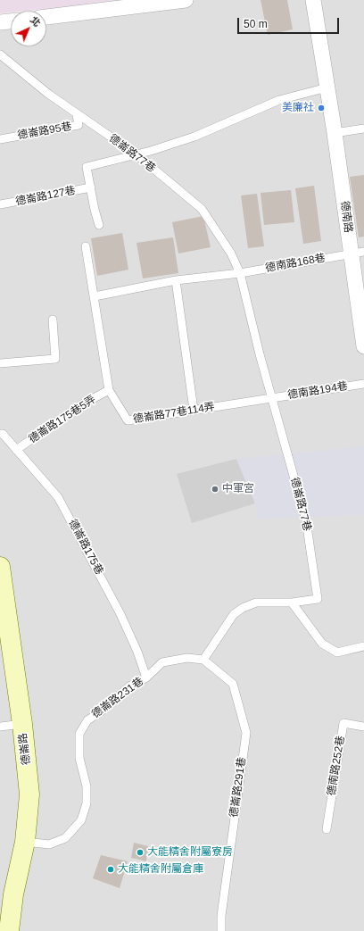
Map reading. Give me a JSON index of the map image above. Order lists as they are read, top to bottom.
{
  "streets": {
    "street": ["德南路", "德崙路"],
    "lane": [
      "德崙路95巷",
      "德崙路77巷",
      "德崙路127巷",
      "德南路168巷",
      "德南路194巷",
      "德崙路77巷114弄",
      "德崙路175巷5弄",
      "德崙路175巷",
      "德崙路231巷",
      "德南路252巷",
      "德崙路291巷"
    ]
  },
  "crossings": [
    ["德崙路95巷", "德崙路77巷"],
    ["德崙路77巷", "德南路168巷"],
    ["德崙路77巷", "德南路194巷"],
    ["德崙路77巷", "德崙路77巷114弄"],
    ["德崙路77巷", "德崙路231巷"],
    ["德崙路77巷", "德崙路291巷"],
    ["德南路", "德南路168巷"],
    ["德南路194巷", "德崙路77巷114弄"],
    ["德崙路77巷114弄", "德崙路175巷5弄"],
    ["德崙路175巷5弄", "德崙路175巷"],
    ["德崙路175巷", "德崙路231巷"],
    ["德崙路231巷", "德崙路"],
    ["德崙路231巷", "德崙路291巷"]
  ],
  "places": [
    "美廉社",
    "中軍宮",
    "大能精舍附屬寮房",
    "大能精舍附屬倉庫"
  ],
  "scale_bar": "50 m",
  "north": "top right"
}
